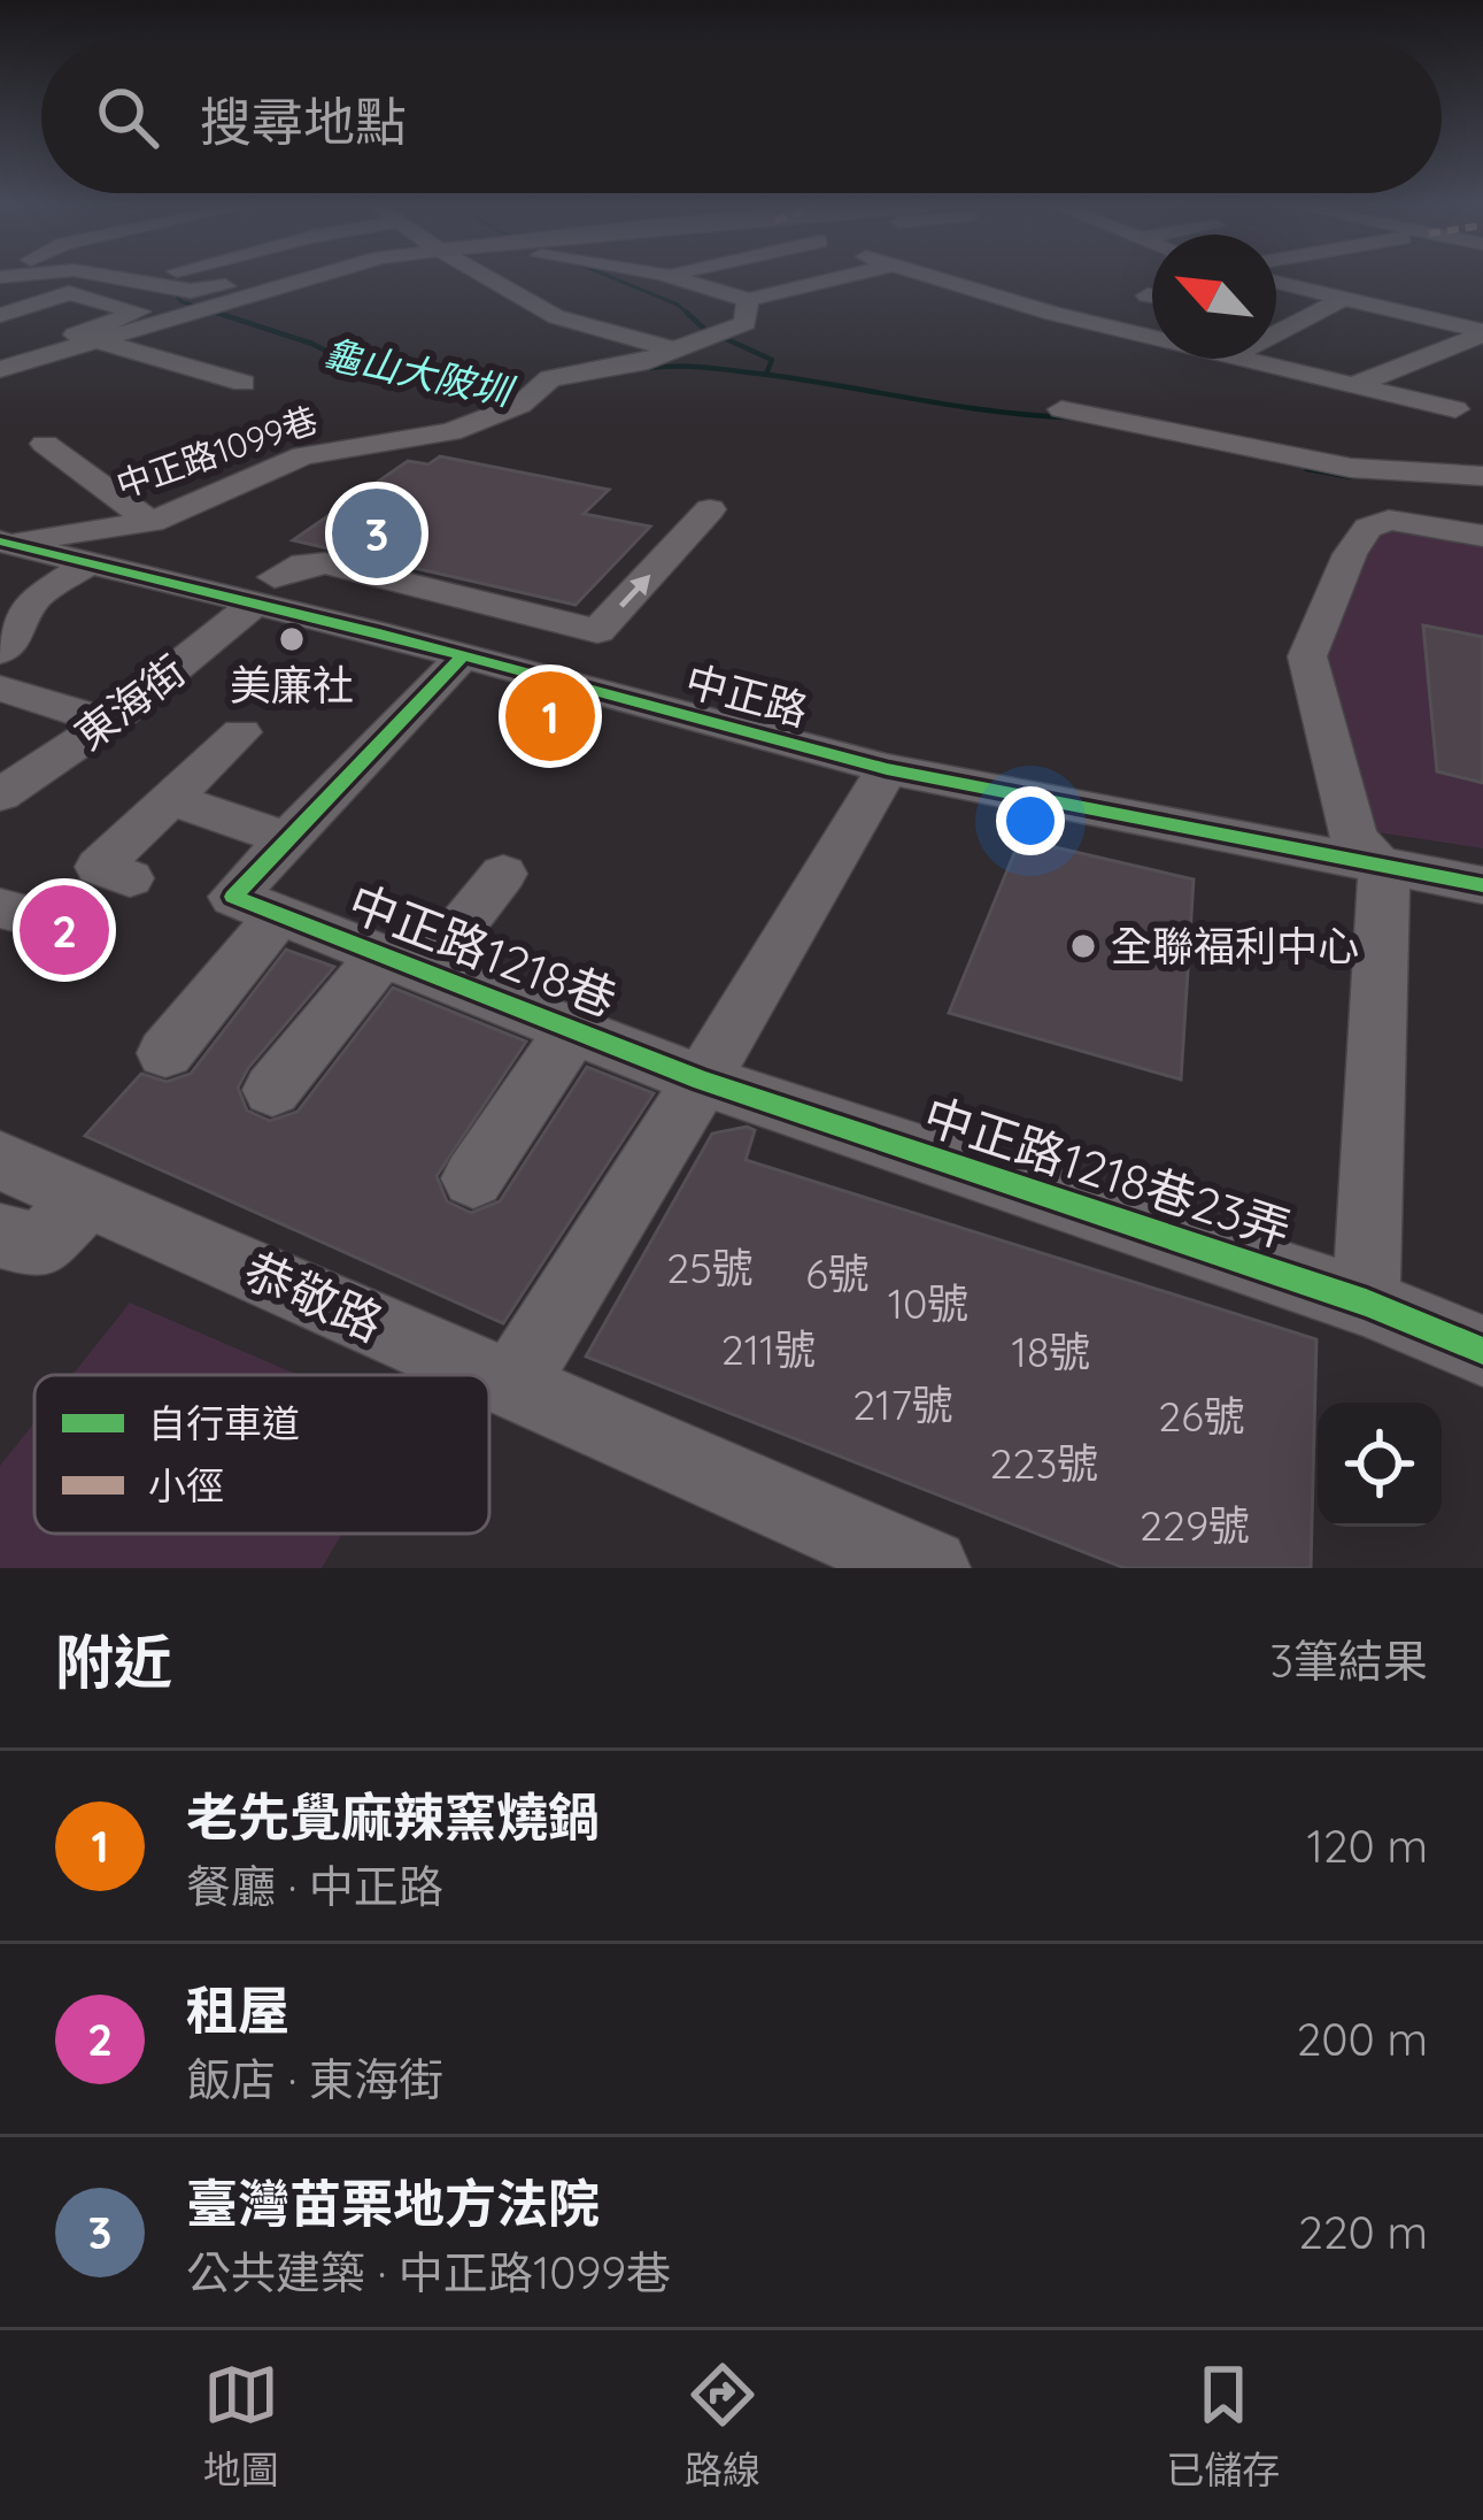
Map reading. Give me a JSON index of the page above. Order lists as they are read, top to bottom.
{
  "streets": {
    "street": [
      "中正路1099巷",
      "中正路",
      "東海街",
      "中正路1218巷",
      "中正路1218巷23弄",
      "恭敬路"
    ]
  },
  "crossings": [
    ["中正路1099巷", "中正路"],
    ["中正路", "東海街"],
    ["中正路1218巷", "中正路1218巷23弄"]
  ],
  "water": ["龜山大陂圳"],
  "places": ["美廉社", "全聯福利中心"],
  "house_numbers": [
    "25號",
    "6號",
    "10號",
    "211號",
    "18號",
    "217號",
    "26號",
    "223號",
    "229號"
  ],
  "legend": ["自行車道", "小徑"],
  "north": "top left",
  "page": {
    "search": "搜尋地點",
    "pins": ["3", "1", "2"],
    "heading": ["附近", "3筆結果"],
    "list": [
      {
        "mark": "1",
        "name": "老先覺麻辣窯燒鍋",
        "note": "餐廳 · 中正路",
        "value": "120 m"
      },
      {
        "mark": "2",
        "name": "租屋",
        "note": "飯店 · 東海街",
        "value": "200 m"
      },
      {
        "mark": "3",
        "name": "臺灣苗栗地方法院",
        "note": "公共建築 · 中正路1099巷",
        "value": "220 m"
      }
    ],
    "nav": ["地圖", "路線", "已儲存"]
  }
}
